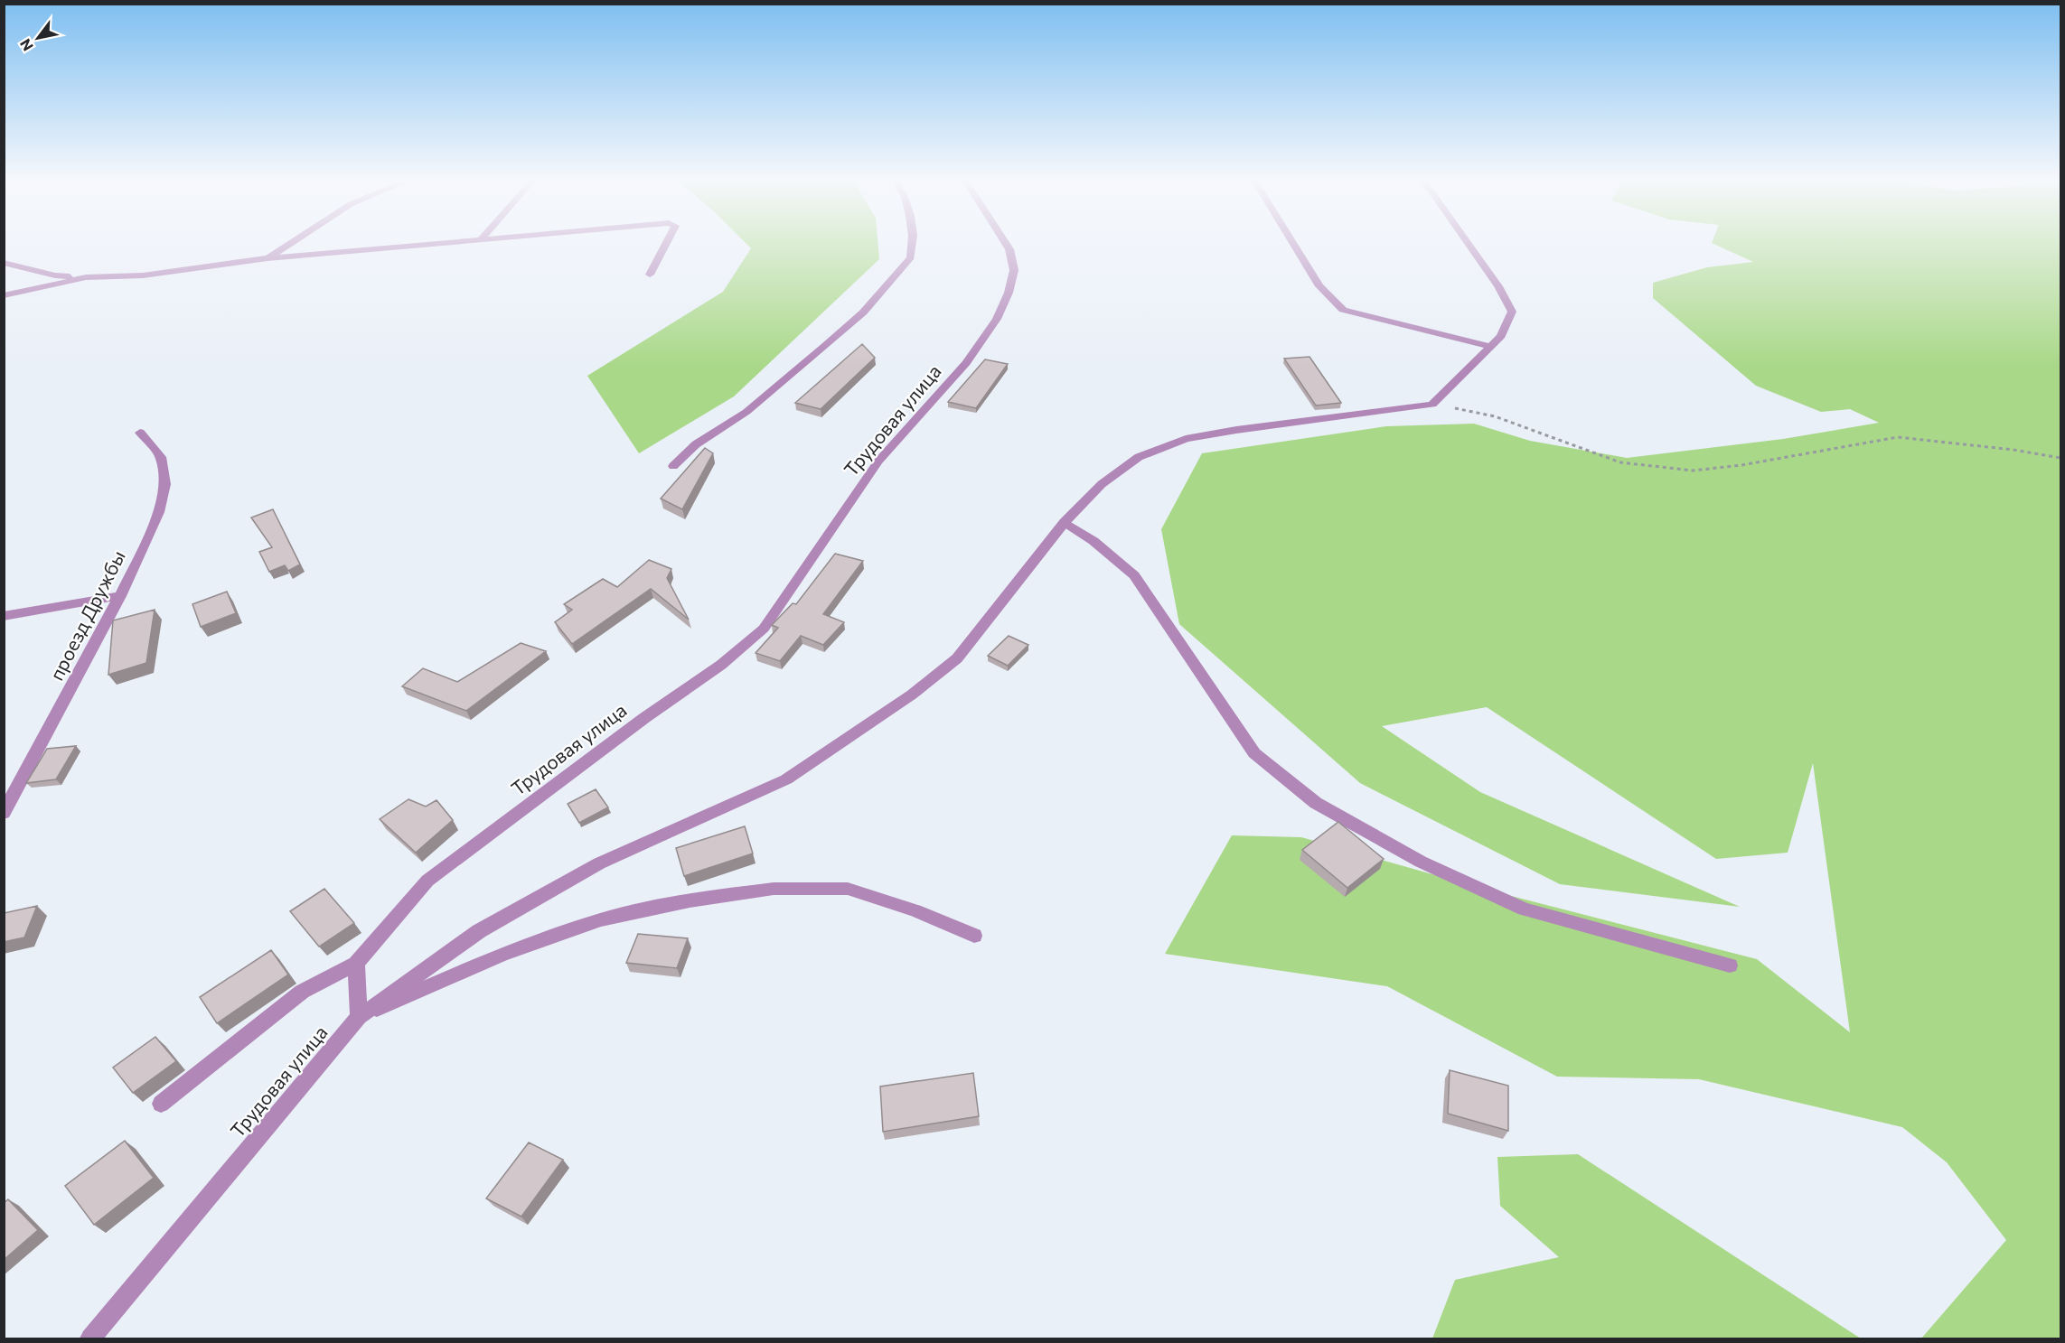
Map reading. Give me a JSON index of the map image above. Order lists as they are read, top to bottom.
{
  "streets": {
    "street": ["Трудовая улица", "проезд Дружбы"]
  },
  "north": "bottom left"
}
